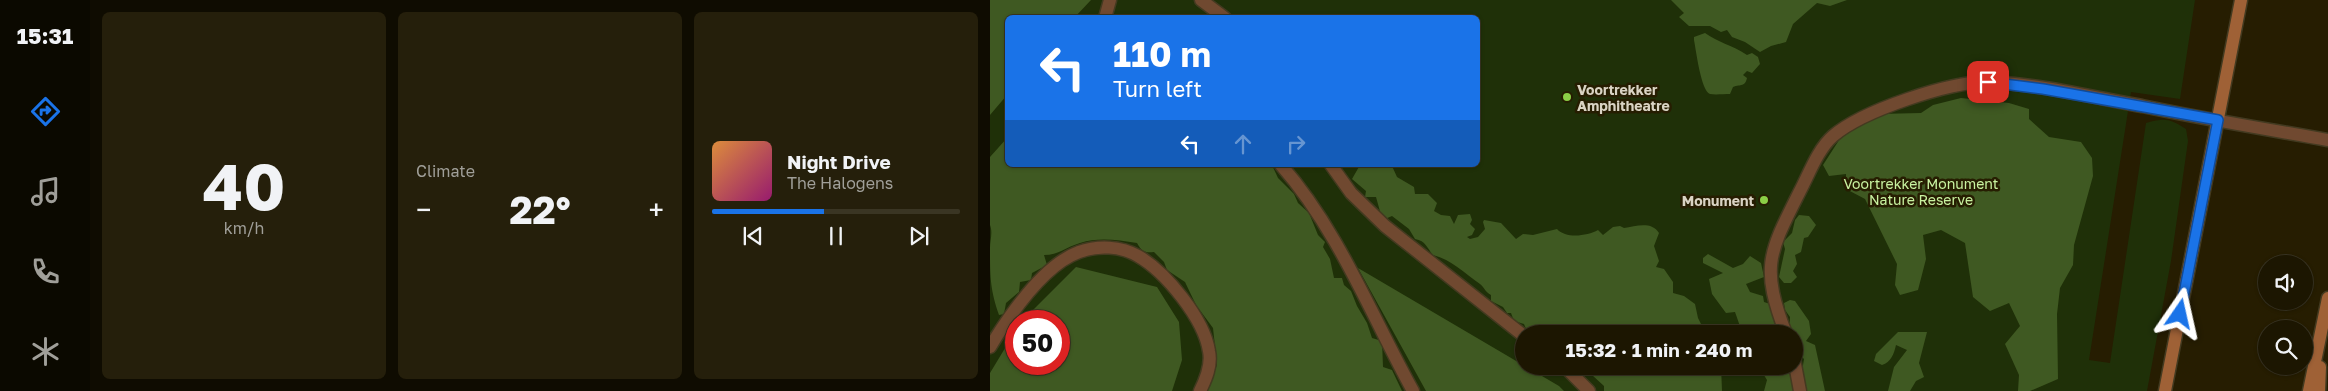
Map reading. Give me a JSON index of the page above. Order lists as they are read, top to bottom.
{
  "parks": ["Voortrekker Monument Nature Reserve"],
  "places": ["Voortrekker Amphitheatre", "Monument"],
  "page": {
    "tabs": "15:31",
    "tile": [
      ["40", "km/h"],
      "Climate"
    ],
    "turn": ["110 m", "Turn left"],
    "song": ["Night Drive", "The Halogens"],
    "heat": ["−", "22°", "+"],
    "limit": "50",
    "trip": "15:32 · 1 min · 240 m"
  }
}
